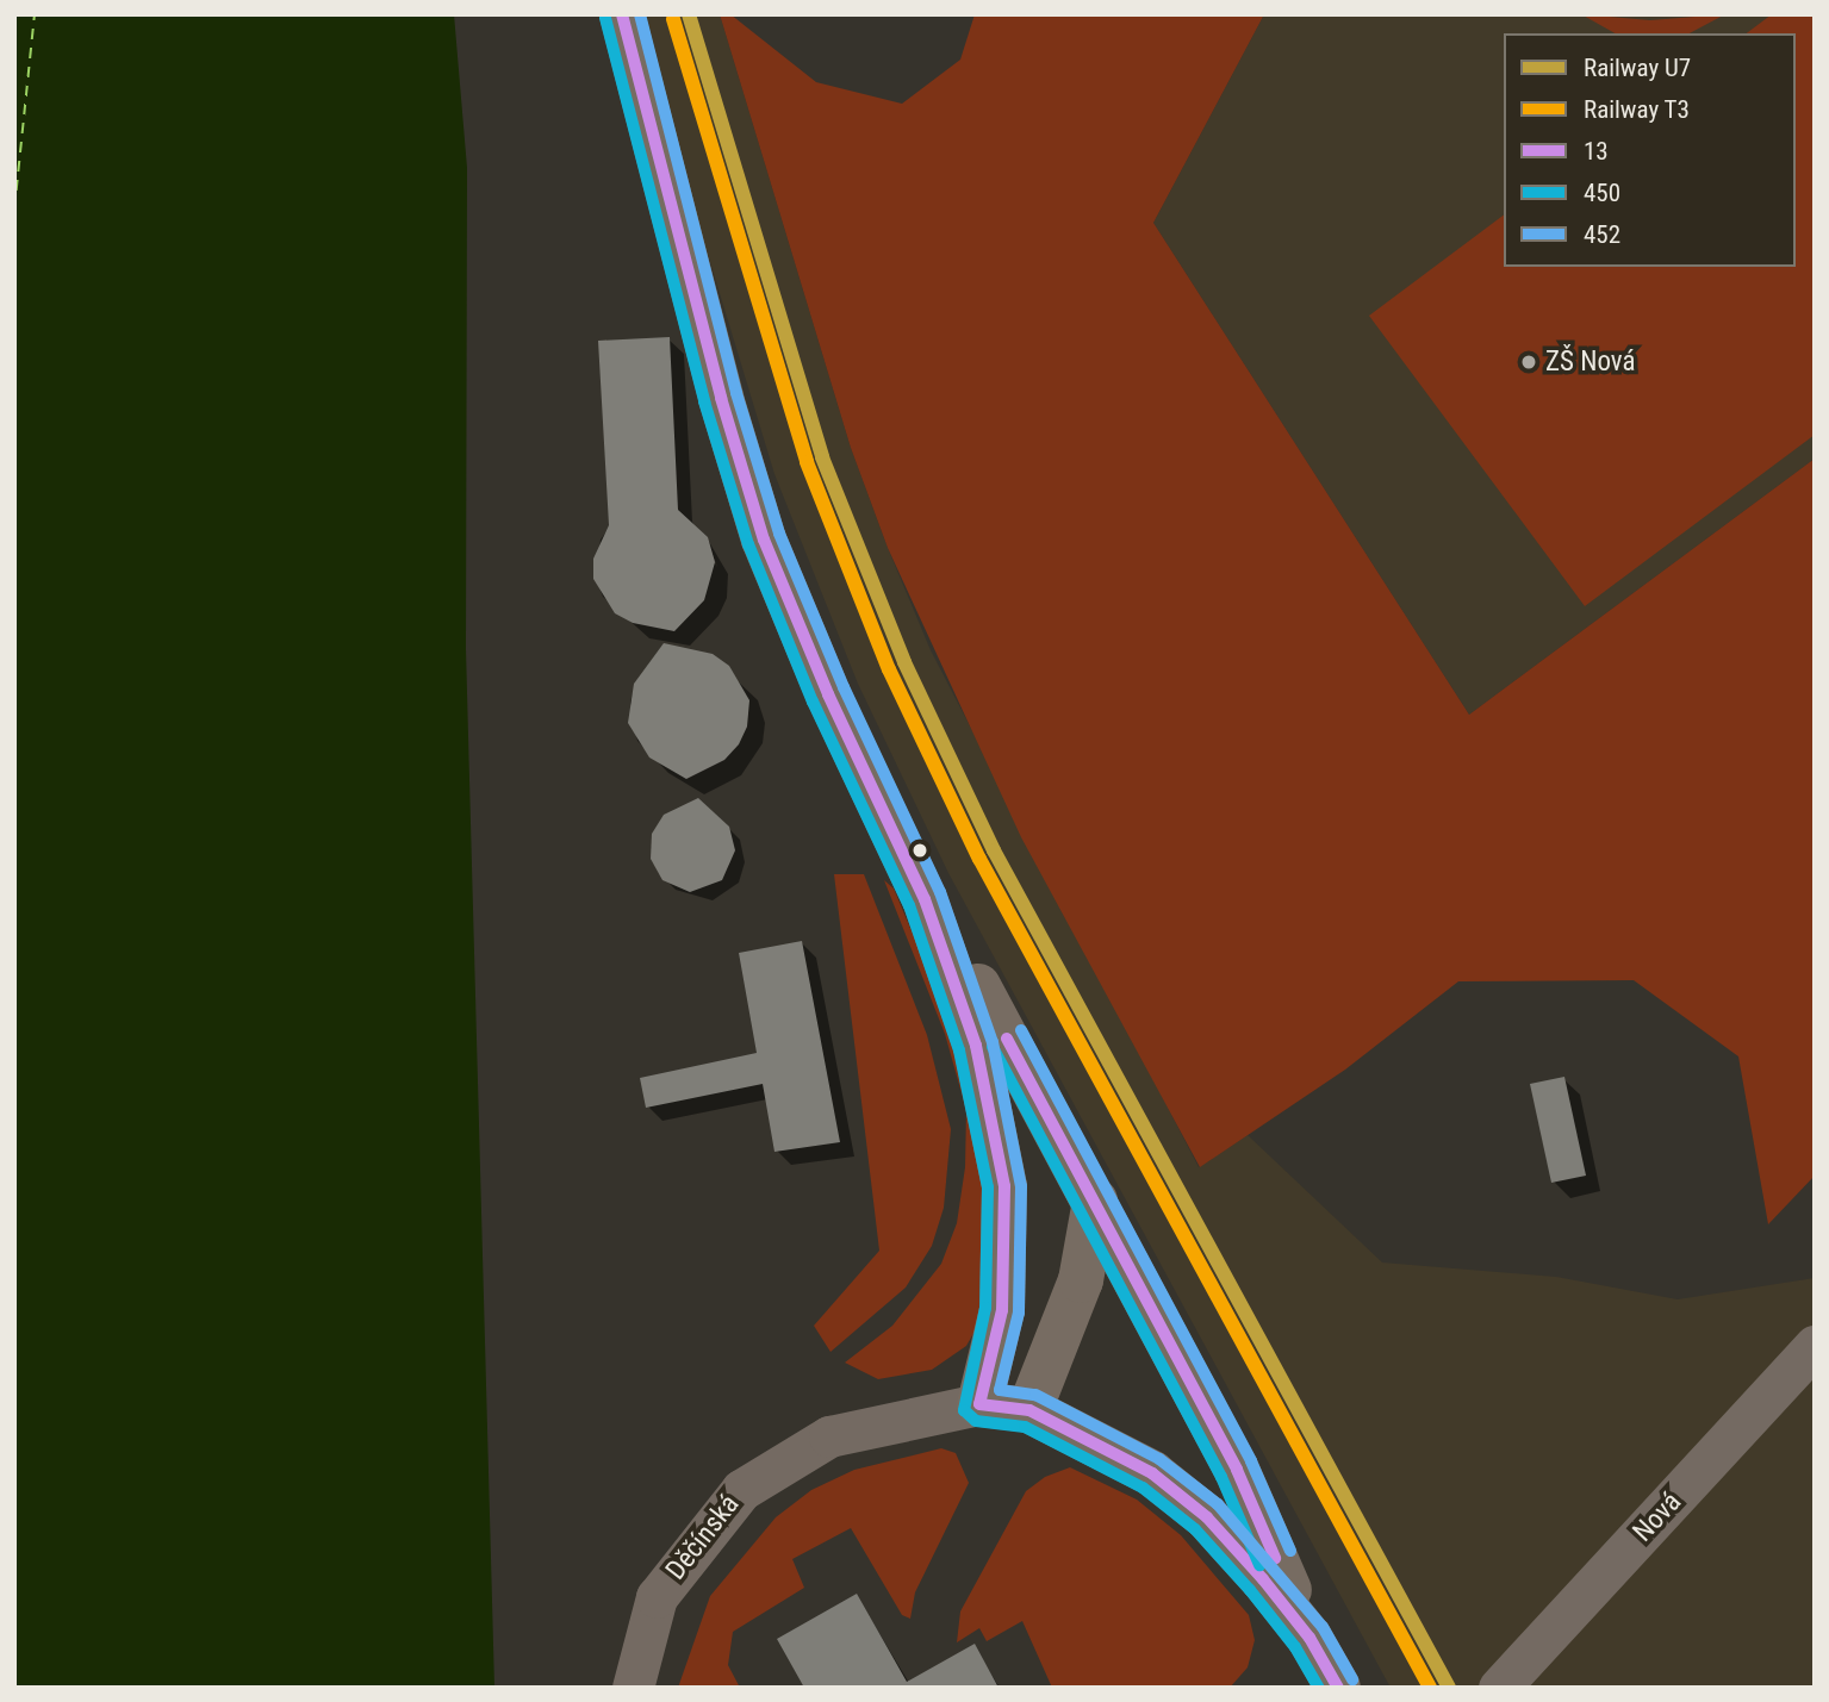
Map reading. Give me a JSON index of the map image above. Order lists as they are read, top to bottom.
{
  "streets": {
    "main road": ["Děčínská"],
    "street": ["Nová"]
  },
  "places": ["ZŠ Nová"],
  "lines": [
    "rail line U7",
    "transit line 13",
    "transit line 452",
    "transit line 450",
    "rail line T3"
  ],
  "legend": [
    "Railway U7",
    "Railway T3",
    "13",
    "450",
    "452"
  ]
}
